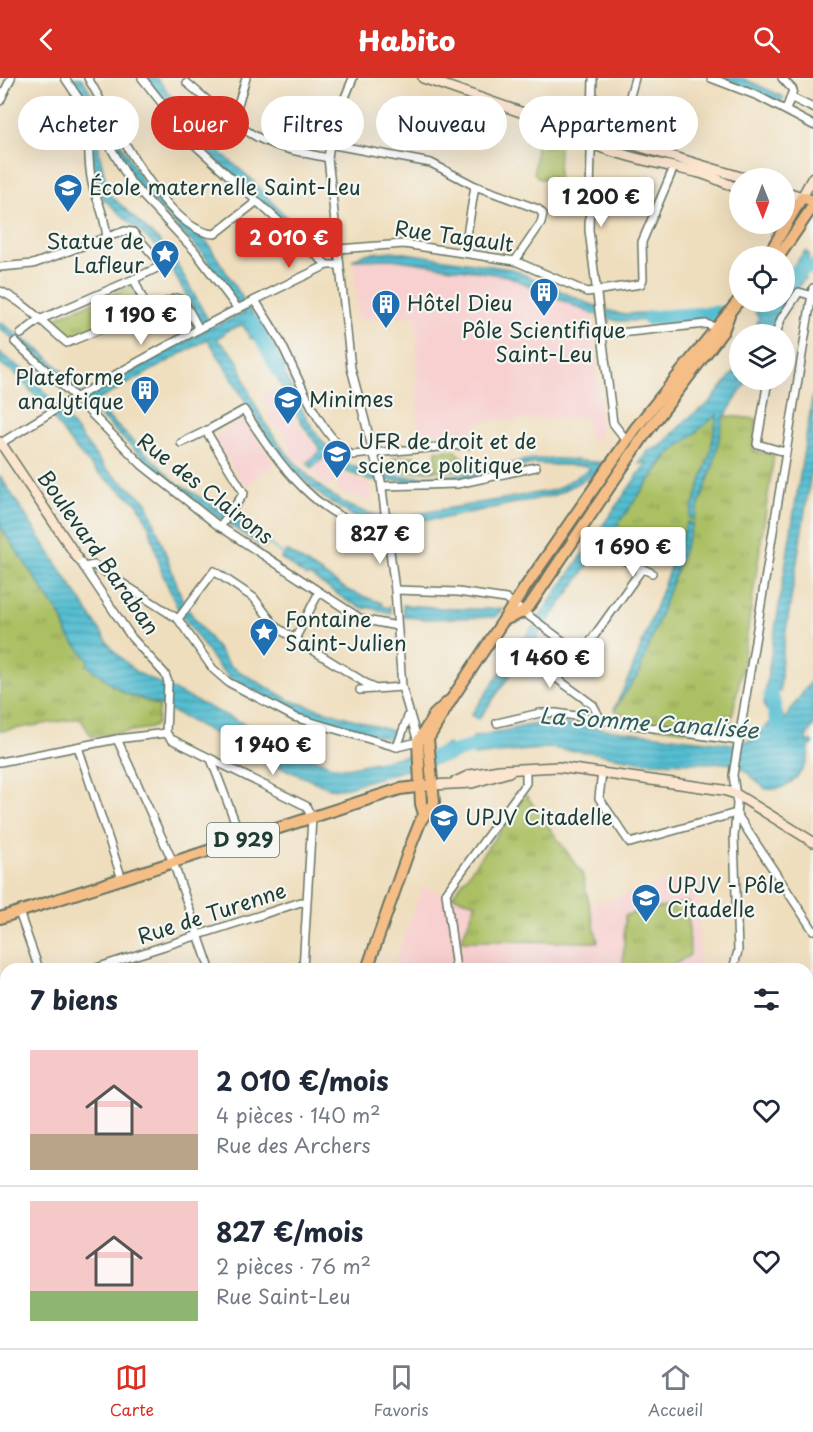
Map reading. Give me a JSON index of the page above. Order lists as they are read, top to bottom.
{
  "streets": {
    "main road": ["Boulevard Baraban", "D 929"],
    "street": ["Rue Tagault", "Rue des Clairons", "Rue de Turenne"]
  },
  "water": ["La Somme Canalisée"],
  "places": {
    "school or university": [
      "École maternelle Saint-Leu",
      "Minimes",
      "UFR de droit et de science politique",
      "UPJV Citadelle",
      "UPJV - Pôle Citadelle"
    ],
    "place": ["Statue de Lafleur", "Fontaine Saint-Julien"],
    "building": ["Pôle Scientifique Saint-Leu", "Hôtel Dieu", "Plateforme analytique"]
  },
  "north": "bottom",
  "page": {
    "header": "Habito",
    "chip": [
      "Acheter",
      "Louer",
      "Filtres",
      "Nouveau",
      "Appartement"
    ],
    "price": [
      "1 200 €",
      "2 010 €",
      "1 190 €",
      "827 €",
      "1 690 €",
      "1 460 €",
      "1 940 €"
    ],
    "heading": "7 biens",
    "list": [
      {
        "name": "2 010 €/mois",
        "note": "4 pièces · 140 m² · Rue des Archers"
      },
      {
        "name": "827 €/mois",
        "note": "2 pièces · 76 m² · Rue Saint-Leu"
      }
    ],
    "tabs": ["Carte", "Favoris", "Accueil"]
  }
}
